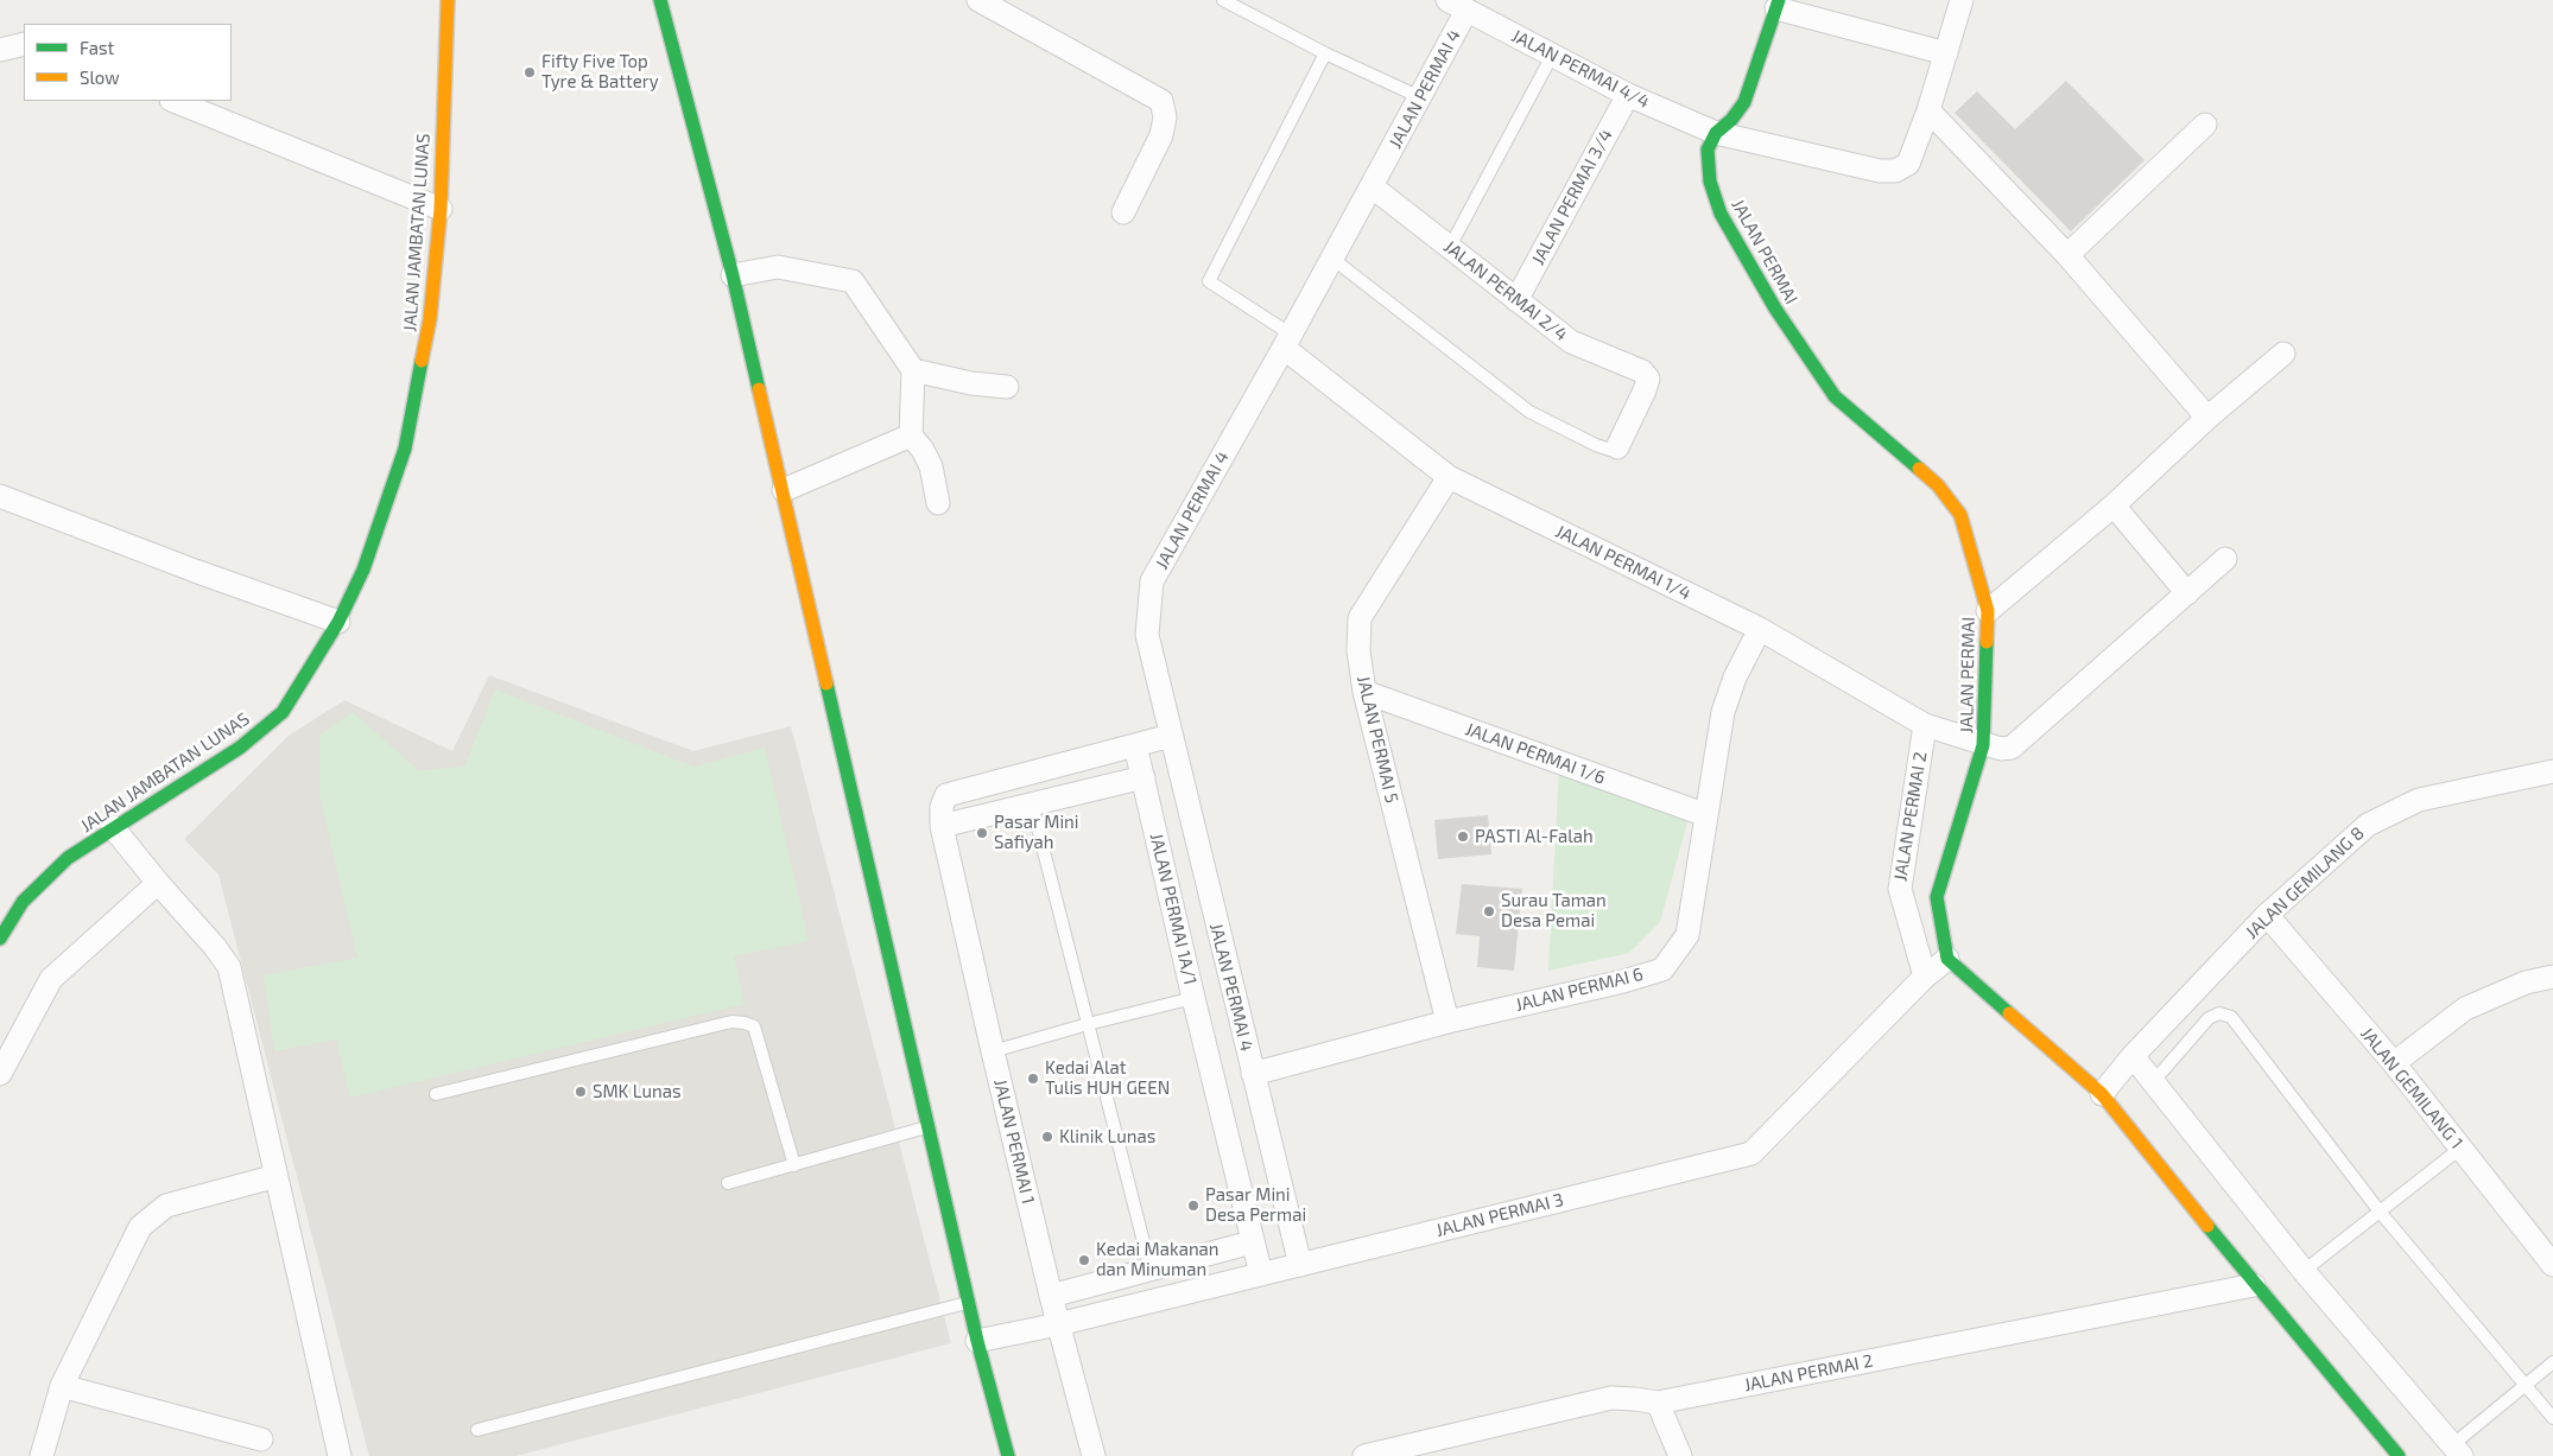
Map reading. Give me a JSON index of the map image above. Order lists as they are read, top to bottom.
{
  "streets": {
    "main road": ["JALAN JAMBATAN LUNAS", "JALAN PERMAI"],
    "street": [
      "JALAN PERMAI 4/4",
      "JALAN PERMAI 4",
      "JALAN PERMAI 3/4",
      "JALAN PERMAI 2/4",
      "JALAN PERMAI 1/4",
      "JALAN PERMAI 5",
      "JALAN PERMAI 1/6",
      "JALAN PERMAI 2",
      "JALAN GEMILANG 8",
      "JALAN PERMAI 1A/1",
      "JALAN PERMAI 6",
      "JALAN GEMILANG 1",
      "JALAN PERMAI 1",
      "JALAN PERMAI 3"
    ]
  },
  "crossings": [
    ["JALAN PERMAI 4/4", "JALAN PERMAI 4"],
    ["JALAN PERMAI 4/4", "JALAN PERMAI 3/4"],
    ["JALAN PERMAI 4/4", "JALAN PERMAI"],
    ["JALAN PERMAI 4", "JALAN PERMAI 2/4"],
    ["JALAN PERMAI 4", "JALAN PERMAI 1/4"],
    ["JALAN PERMAI 4", "JALAN PERMAI 6"],
    ["JALAN PERMAI 4", "JALAN PERMAI 3"],
    ["JALAN PERMAI 3/4", "JALAN PERMAI 2/4"],
    ["JALAN PERMAI", "JALAN PERMAI 1/4"],
    ["JALAN PERMAI", "JALAN PERMAI 3"],
    ["JALAN PERMAI 1/4", "JALAN PERMAI 5"],
    ["JALAN PERMAI 1/4", "JALAN PERMAI 2"],
    ["JALAN PERMAI 1/4", "JALAN PERMAI 6"],
    ["JALAN PERMAI 5", "JALAN PERMAI 1/6"],
    ["JALAN PERMAI 5", "JALAN PERMAI 6"],
    ["JALAN PERMAI 1/6", "JALAN PERMAI 6"],
    ["JALAN PERMAI 2", "JALAN PERMAI 3"],
    ["JALAN GEMILANG 8", "JALAN GEMILANG 1"],
    ["JALAN PERMAI 1A/1", "JALAN PERMAI 1"],
    ["JALAN PERMAI 1A/1", "JALAN PERMAI 3"],
    ["JALAN PERMAI 1", "JALAN PERMAI 3"]
  ],
  "places": [
    "Fifty Five Top Tyre & Battery",
    "Pasar Mini Safiyah",
    "PASTI Al-Falah",
    "Surau Taman Desa Pemai",
    "Kedai Alat Tulis HUH GEEN",
    "SMK Lunas",
    "Klinik Lunas",
    "Pasar Mini Desa Permai",
    "Kedai Makanan dan Minuman"
  ],
  "legend": ["Fast", "Slow"]
}
